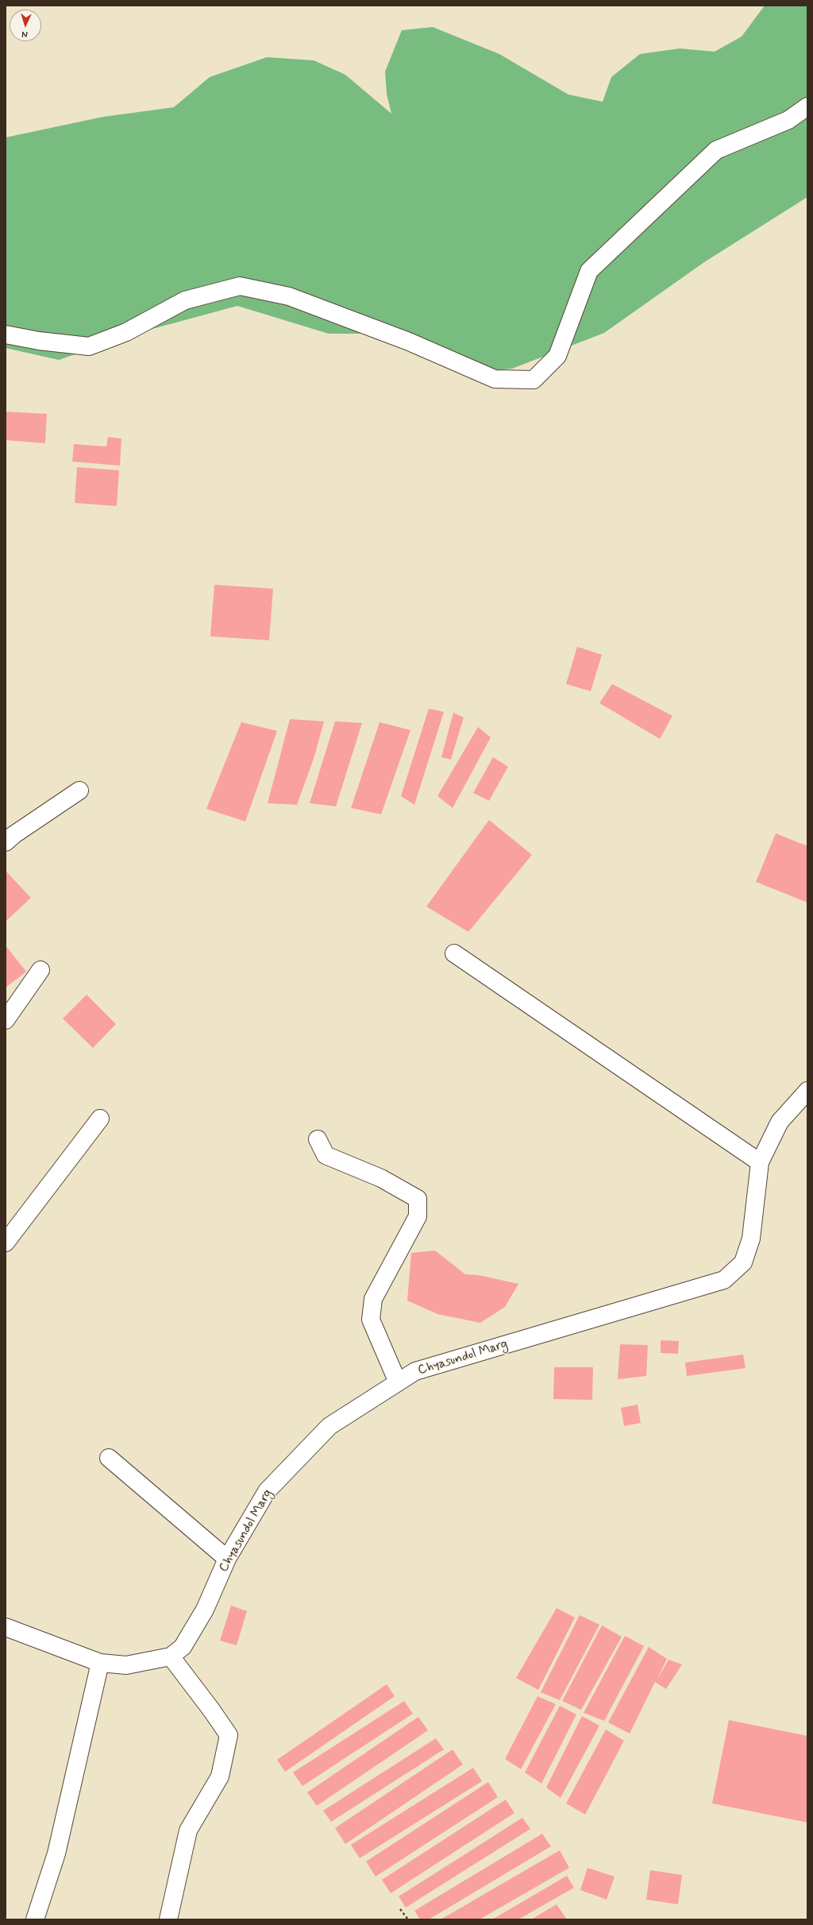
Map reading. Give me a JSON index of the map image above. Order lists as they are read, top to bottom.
{
  "streets": {
    "street": ["Chyasundol Marg"]
  },
  "north": "bottom"
}
